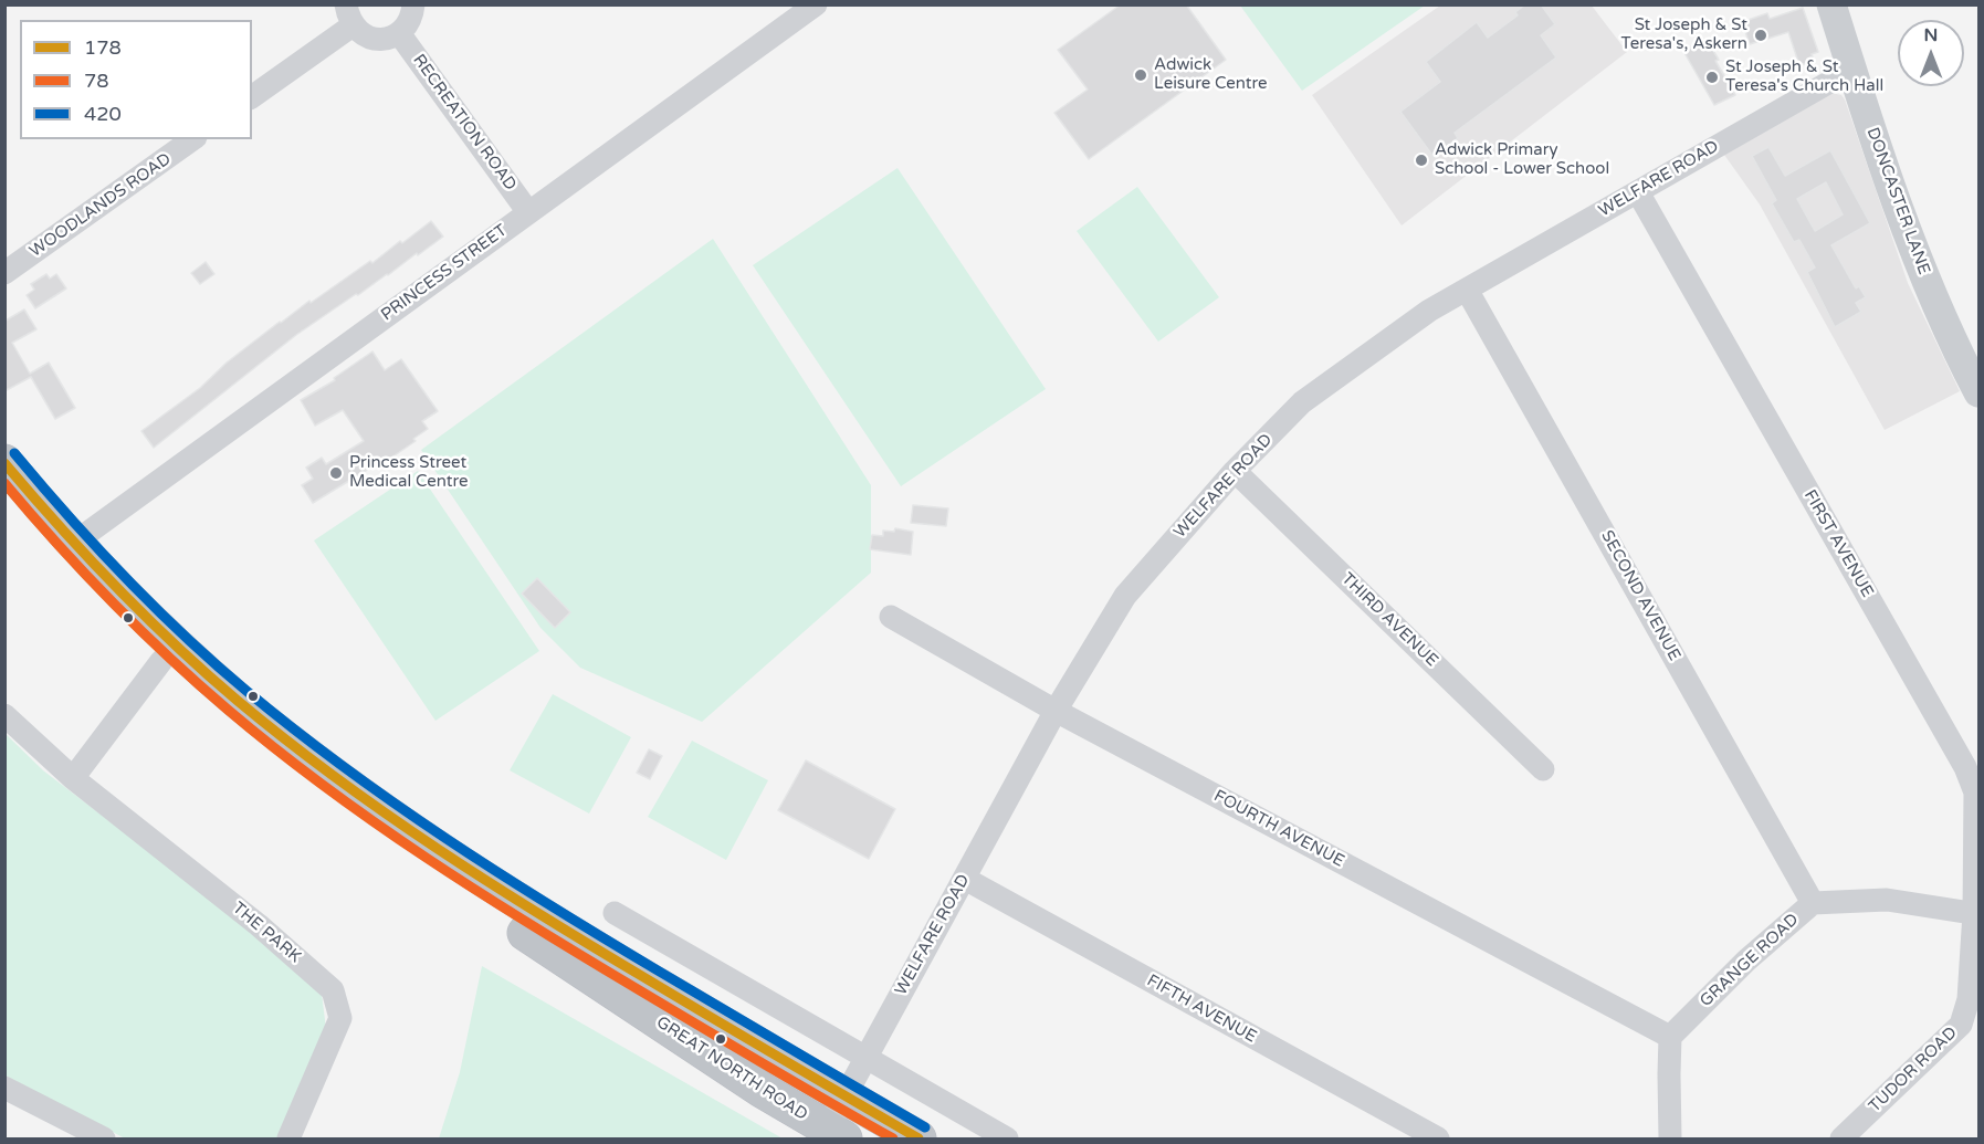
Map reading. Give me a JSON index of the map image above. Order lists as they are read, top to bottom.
{
  "streets": {
    "highway": ["GREAT NORTH ROAD"],
    "main road": ["DONCASTER LANE"],
    "street": [
      "RECREATION ROAD",
      "WELFARE ROAD",
      "WOODLANDS ROAD",
      "PRINCESS STREET",
      "FIRST AVENUE",
      "SECOND AVENUE",
      "THIRD AVENUE",
      "FOURTH AVENUE",
      "THE PARK",
      "GRANGE ROAD",
      "FIFTH AVENUE",
      "TUDOR ROAD"
    ]
  },
  "crossings": [
    ["RECREATION ROAD", "PRINCESS STREET"],
    ["WELFARE ROAD", "DONCASTER LANE"],
    ["WELFARE ROAD", "FIRST AVENUE"],
    ["WELFARE ROAD", "SECOND AVENUE"],
    ["WELFARE ROAD", "THIRD AVENUE"],
    ["WELFARE ROAD", "FOURTH AVENUE"],
    ["WELFARE ROAD", "FIFTH AVENUE"],
    ["WELFARE ROAD", "GREAT NORTH ROAD"],
    ["PRINCESS STREET", "GREAT NORTH ROAD"],
    ["FIRST AVENUE", "GRANGE ROAD"],
    ["FIRST AVENUE", "TUDOR ROAD"],
    ["SECOND AVENUE", "GRANGE ROAD"],
    ["FOURTH AVENUE", "GRANGE ROAD"],
    ["GRANGE ROAD", "TUDOR ROAD"]
  ],
  "places": [
    "St Joseph & St Teresa's, Askern",
    "Adwick Leisure Centre",
    "St Joseph & St Teresa's Church Hall",
    "Adwick Primary School - Lower School",
    "Princess Street Medical Centre"
  ],
  "lines": ["transit line 420", "transit line 178", "transit line 78"],
  "legend": ["178", "78", "420"],
  "north": "top"
}
